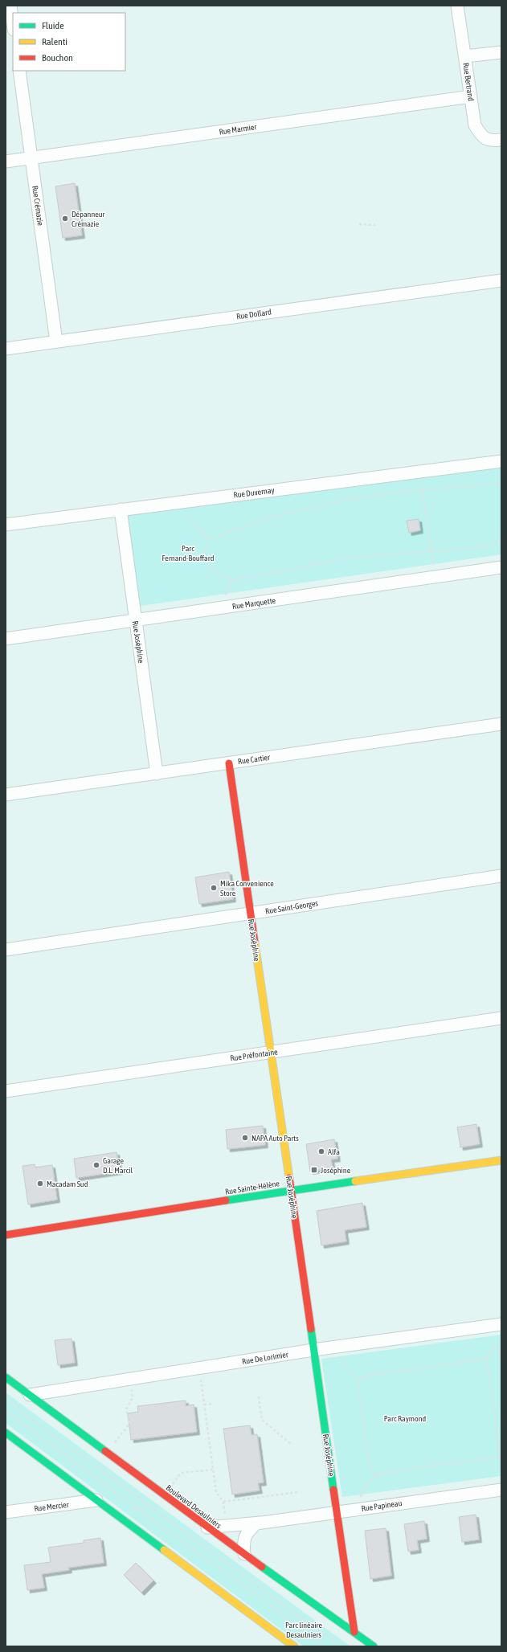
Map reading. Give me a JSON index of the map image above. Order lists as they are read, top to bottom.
{
  "streets": {
    "street": [
      "Rue Bertrand",
      "Rue Marmier",
      "Rue Crémazie",
      "Rue Dollard",
      "Rue Duvernay",
      "Rue Marquette",
      "Rue Joséphine",
      "Rue Cartier",
      "Rue Saint-Georges",
      "Rue Préfontaine",
      "Rue Sainte-Hélène",
      "Rue De Lorimier",
      "Rue Papineau",
      "Rue Mercier",
      "Boulevard Desaulniers"
    ]
  },
  "crossings": [
    ["Rue Bertrand", "Rue Marmier"],
    ["Rue Marmier", "Rue Crémazie"],
    ["Rue Crémazie", "Rue Dollard"],
    ["Rue Duvernay", "Rue Joséphine"],
    ["Rue Marquette", "Rue Joséphine"],
    ["Rue Joséphine", "Rue Cartier"],
    ["Rue Joséphine", "Rue Saint-Georges"],
    ["Rue Joséphine", "Rue Préfontaine"],
    ["Rue Joséphine", "Rue Sainte-Hélène"],
    ["Rue Joséphine", "Rue De Lorimier"],
    ["Rue Joséphine", "Rue Papineau"],
    ["Rue Joséphine", "Boulevard Desaulniers"],
    ["Rue De Lorimier", "Boulevard Desaulniers"],
    ["Rue Papineau", "Boulevard Desaulniers"]
  ],
  "parks": ["Parc Fernand-Bouffard", "Parc Raymond", "Parc linéaire Desaulniers"],
  "places": {
    "other": [
      "Dépanneur Crémazie",
      "Mika Convenience Store",
      "NAPA Auto Parts",
      "Alfa",
      "Garage D.L. Marcil",
      "Macadam Sud"
    ],
    "transit": ["Joséphine"]
  },
  "legend": ["Fluide", "Ralenti", "Bouchon"]
}
